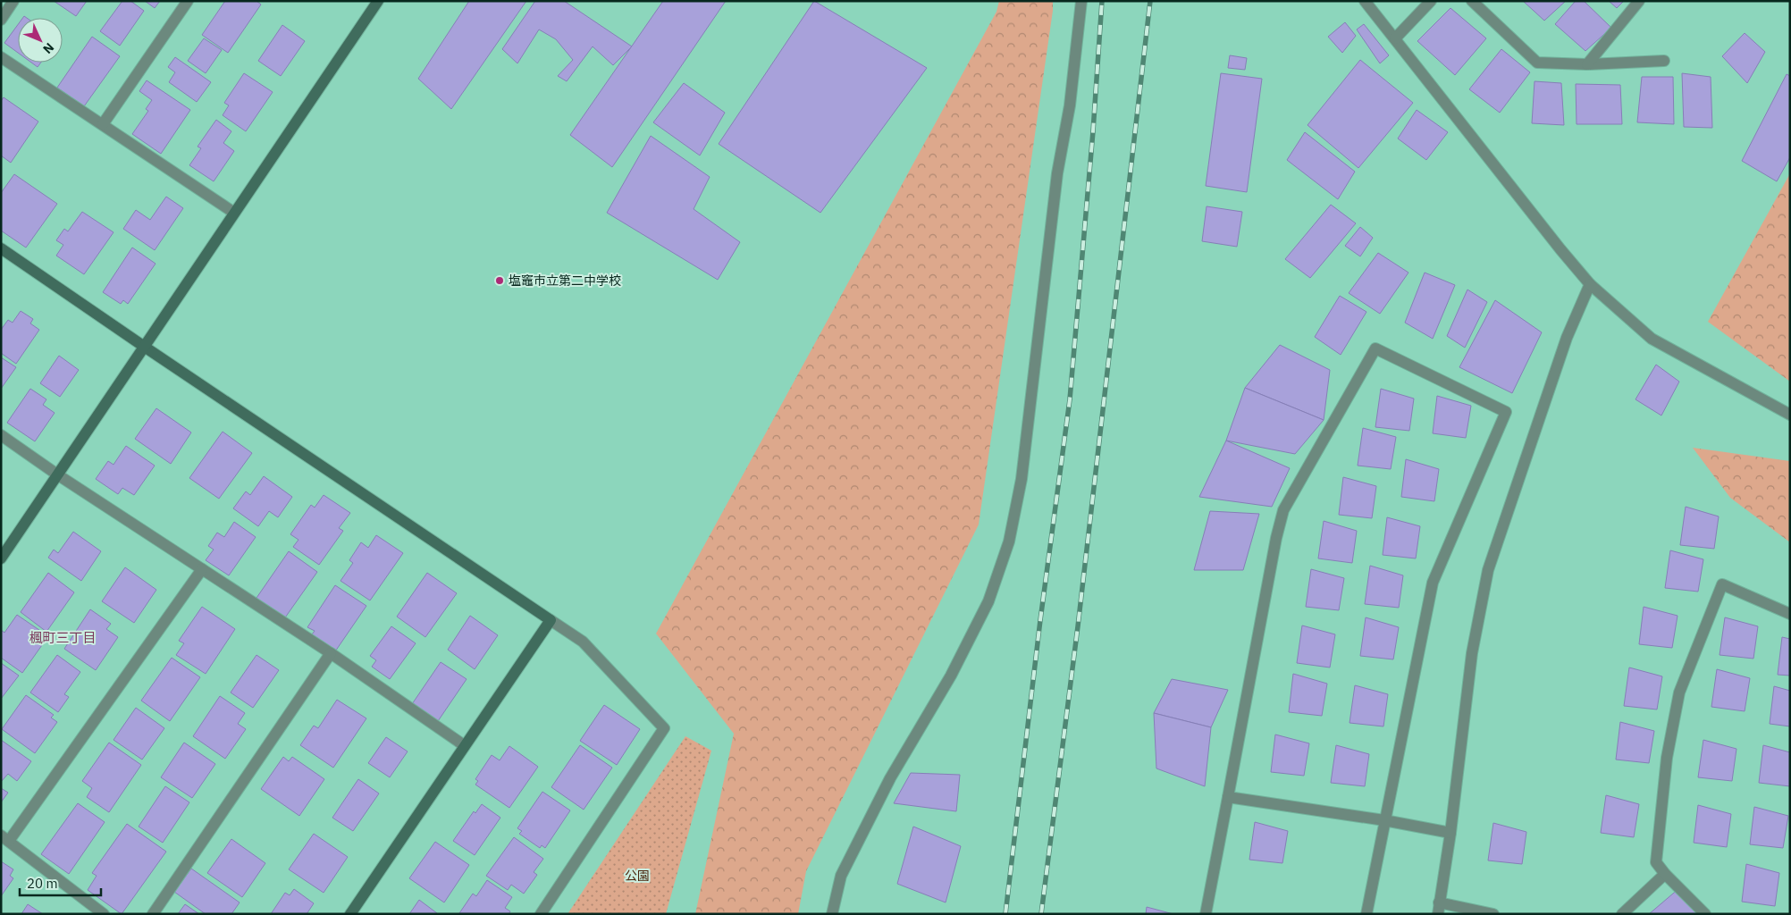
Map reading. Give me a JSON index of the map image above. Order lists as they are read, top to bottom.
{
  "districts": ["楓町三丁目"],
  "parks": ["公園"],
  "places": ["塩竈市立第二中学校"],
  "scale_bar": "20 m",
  "north": "bottom right"
}
